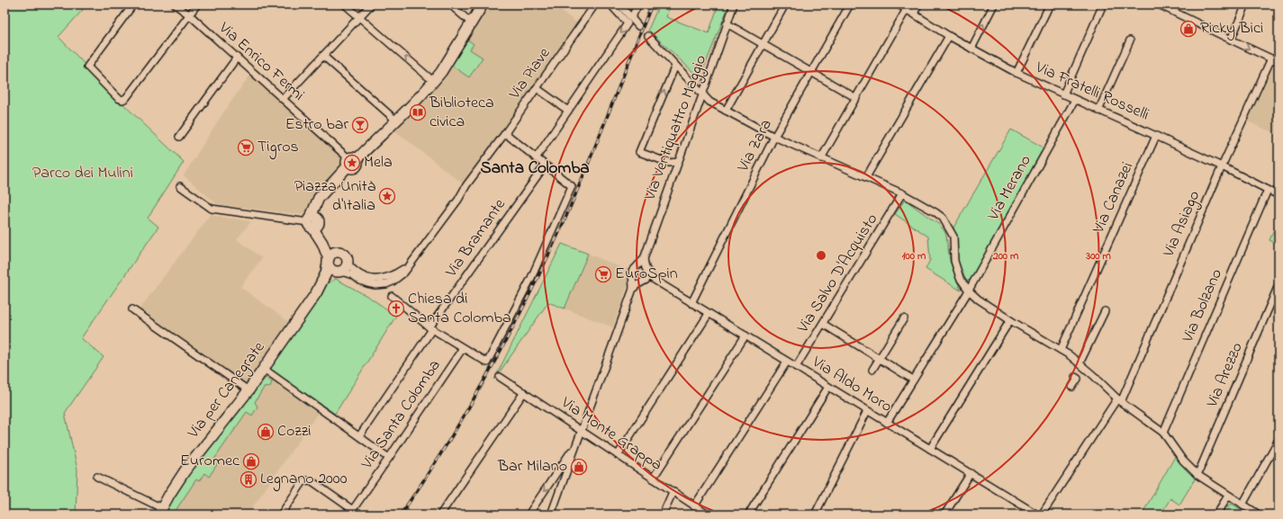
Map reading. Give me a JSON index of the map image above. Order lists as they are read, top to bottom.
{
  "streets": {
    "street": [
      "Via Enrico Fermi",
      "Via Piave",
      "Via Fratelli Rosselli",
      "Via Ventiquattro Maggio",
      "Via Zara",
      "Via Merano",
      "Via Canazei",
      "Via Asiago",
      "Via Bramante",
      "Via Salvo D'Acquisto",
      "Via Bolzano",
      "Via Arezzo",
      "Via Aldo Moro",
      "Via per Canegrate",
      "Via Santa Colomba",
      "Via Monte Grappa"
    ]
  },
  "crossings": [
    ["Via Fratelli Rosselli", "Via Merano"],
    ["Via Fratelli Rosselli", "Via Canazei"],
    ["Via Fratelli Rosselli", "Via Asiago"],
    ["Via Fratelli Rosselli", "Via Bolzano"],
    ["Via Zara", "Via Aldo Moro"],
    ["Via Merano", "Via Aldo Moro"],
    ["Via Salvo D'Acquisto", "Via Aldo Moro"]
  ],
  "districts": ["Santa Colomba"],
  "parks": ["Parco dei Mulini"],
  "places": {
    "shop": [
      "Ricky Bici",
      "Cozzi",
      "Euromec",
      "Bar Milano"
    ],
    "library": ["Biblioteca civica"],
    "bar": ["Estro bar"],
    "supermarket": ["Tigros", "EuroSpin"],
    "place": ["Mela", "Piazza Unità d'Italia"],
    "church": ["Chiesa di Santa Colomba"],
    "building": ["Legnano 2000"]
  },
  "rings": ["100 m", "200 m", "300 m"]
}
